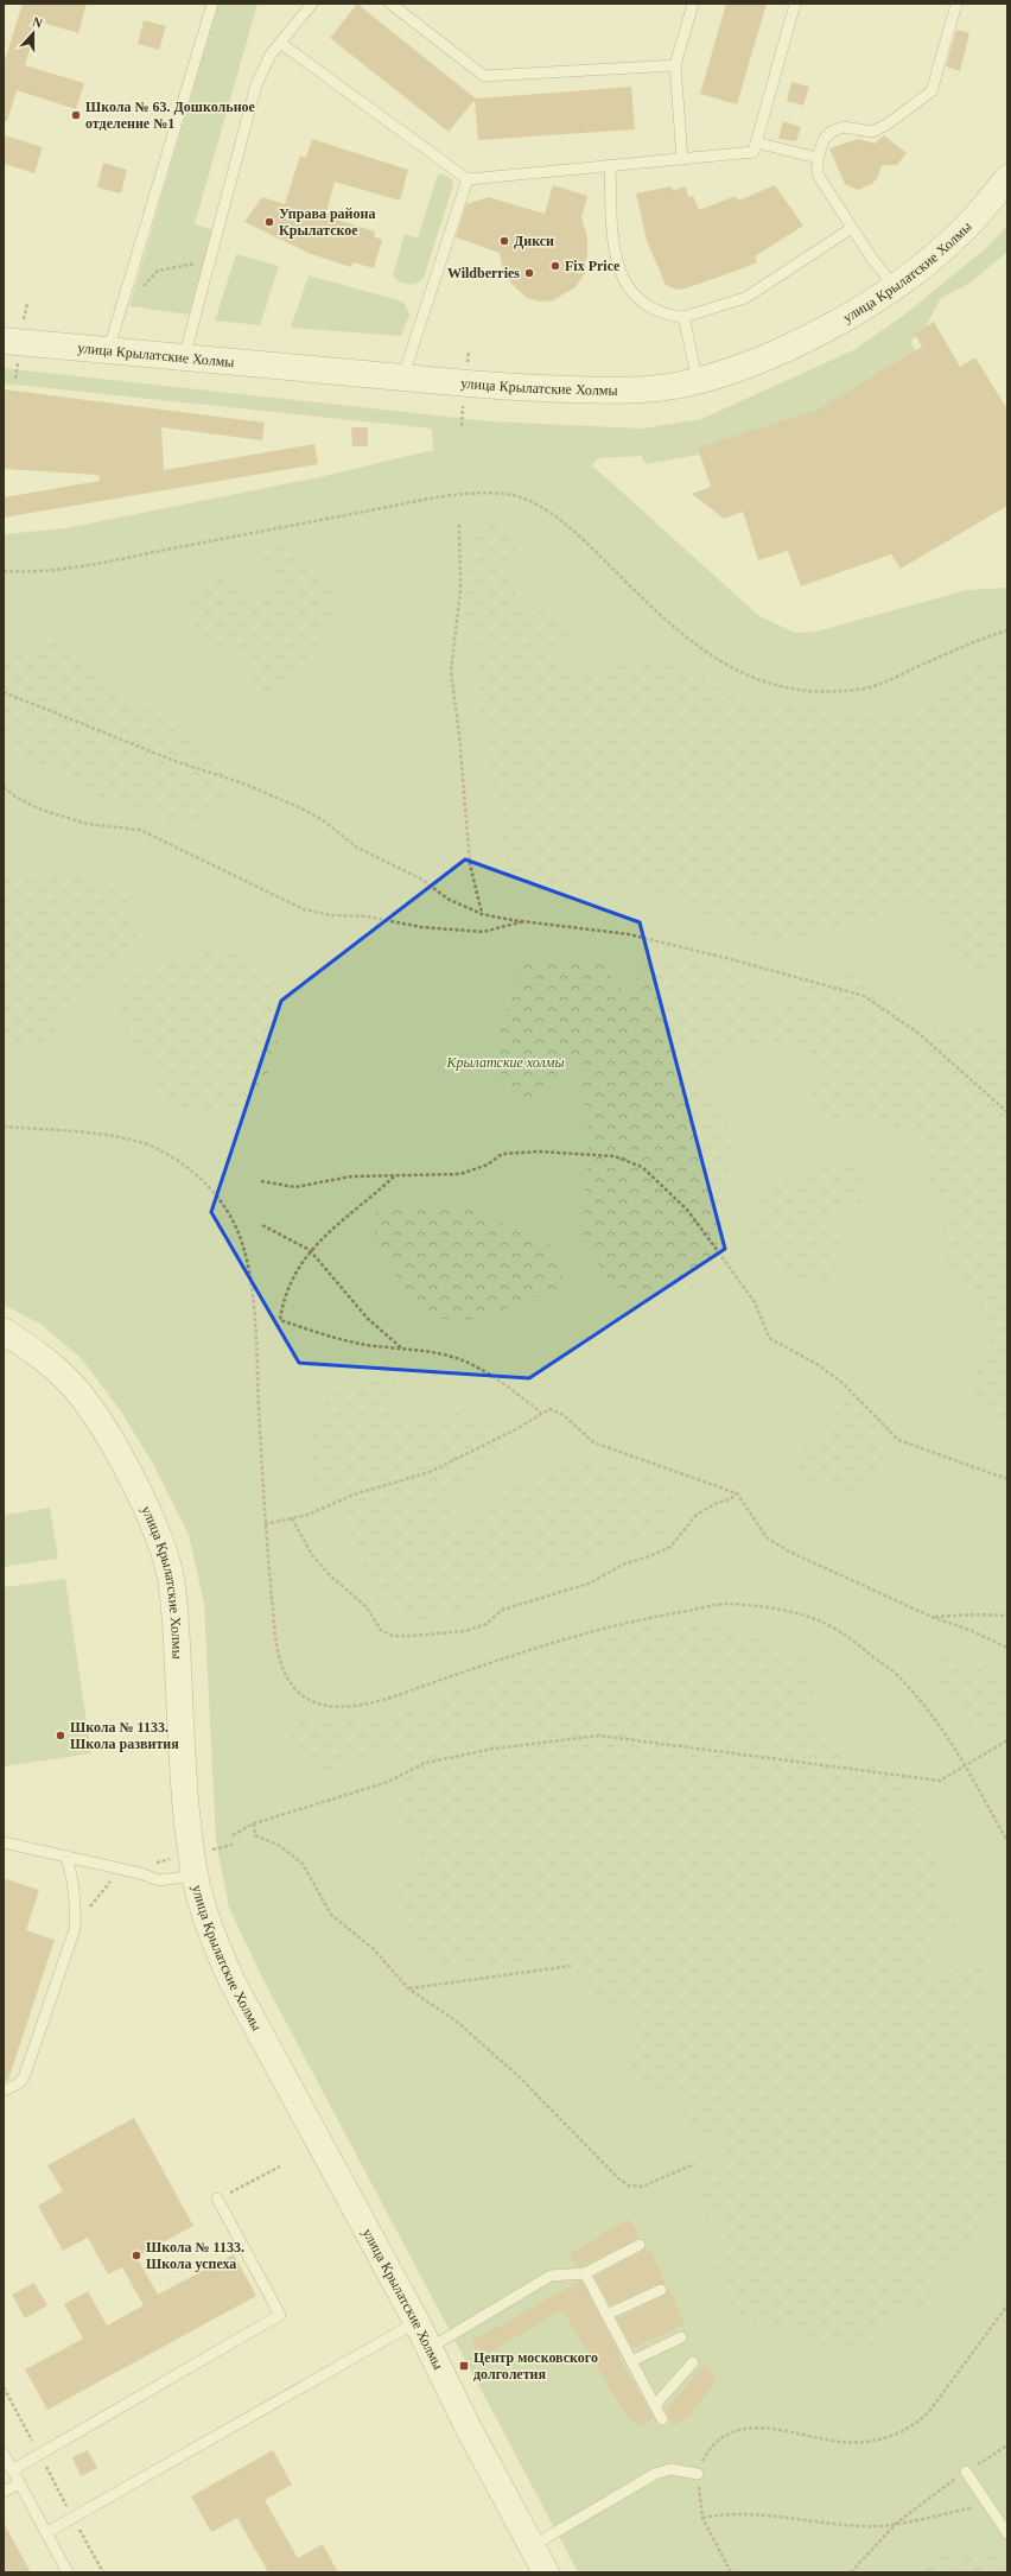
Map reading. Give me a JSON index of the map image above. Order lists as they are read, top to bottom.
{
  "streets": {
    "street": ["улица Крылатские Холмы"]
  },
  "parks": ["Крылатские холмы"],
  "places": {
    "other": [
      "Школа № 63. Дошкольное отделение №1",
      "Управа района Крылатское",
      "Дикси",
      "Fix Price",
      "Wildberries",
      "Школа № 1133. Школа развития",
      "Школа № 1133. Школа успеха"
    ],
    "transit": ["Центр московского долголетия"]
  },
  "north": "top"
}
